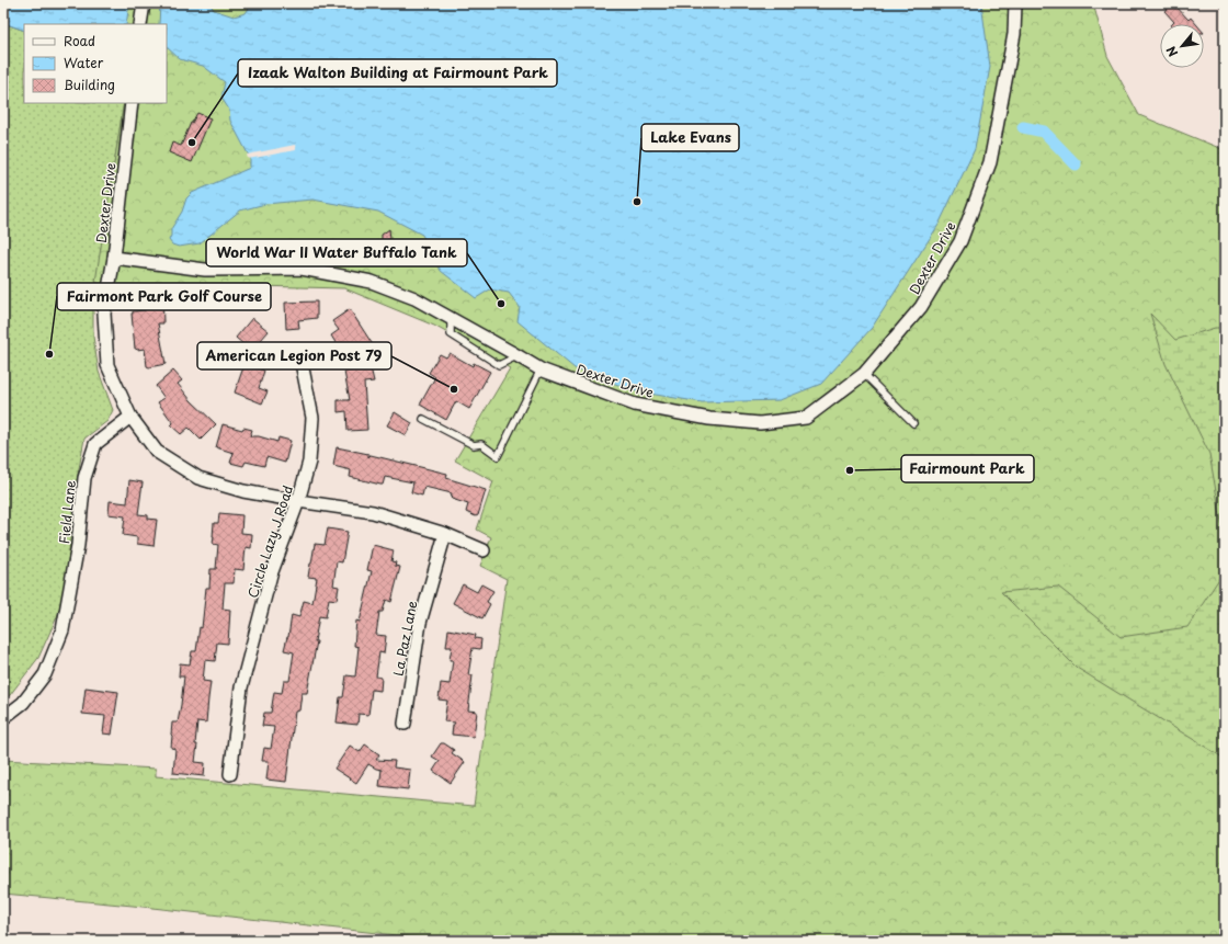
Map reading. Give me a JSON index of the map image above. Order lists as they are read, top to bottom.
{
  "streets": {
    "street": [
      "Dexter Drive",
      "Field Lane",
      "Circle Lazy J Road",
      "La Paz Lane"
    ]
  },
  "places": [
    "Izaak Walton Building at Fairmount Park",
    "Lake Evans",
    "World War II Water Buffalo Tank",
    "Fairmont Park Golf Course",
    "American Legion Post 79",
    "Fairmount Park"
  ],
  "legend": ["Road", "Water", "Building"],
  "north": "bottom left"
}
